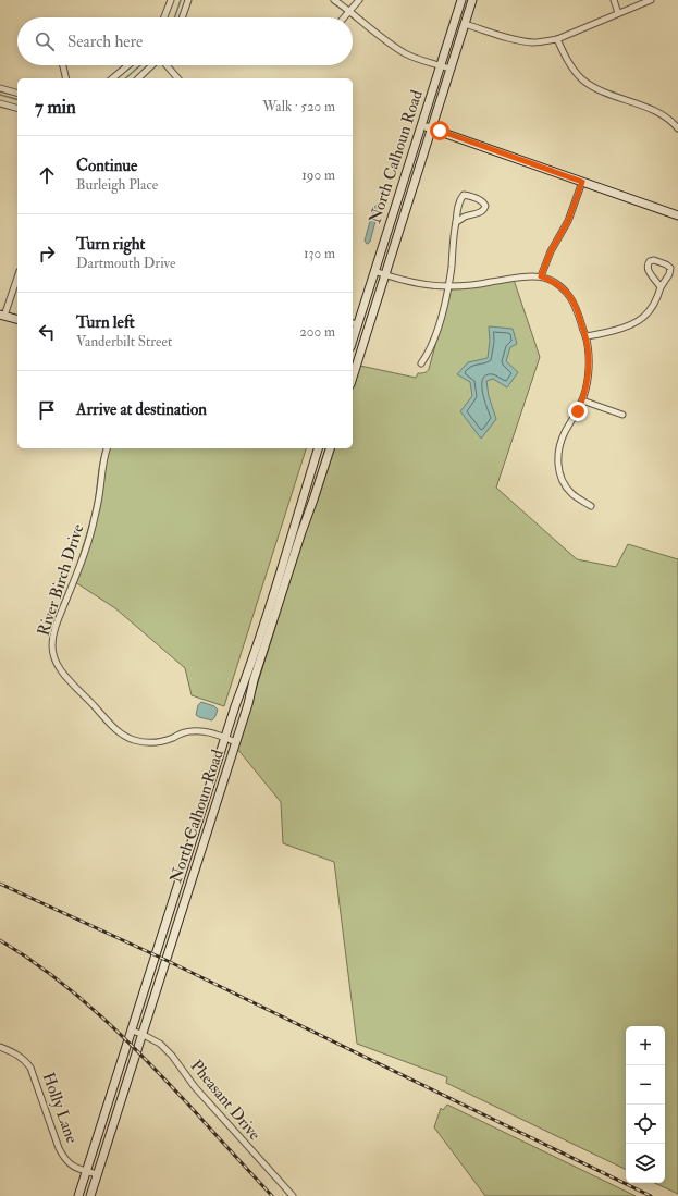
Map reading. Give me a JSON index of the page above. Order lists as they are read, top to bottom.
{
  "streets": {
    "main road": ["North Calhoun Road"],
    "street": ["River Birch Drive", "Pheasant Drive", "Holly Lane"]
  },
  "crossings": [
    ["North Calhoun Road", "River Birch Drive"],
    ["North Calhoun Road", "Pheasant Drive"],
    ["North Calhoun Road", "Holly Lane"]
  ],
  "page": {
    "search": "Search here",
    "heading": ["7 min", "Walk · 520 m"],
    "list": [
      ["Continue", "Burleigh Place", "190 m"],
      ["Turn right", "Dartmouth Drive", "130 m"],
      ["Turn left", "Vanderbilt Street", "200 m"],
      "Arrive at destination"
    ],
    "map_buttons": ["+", "−"]
  }
}
